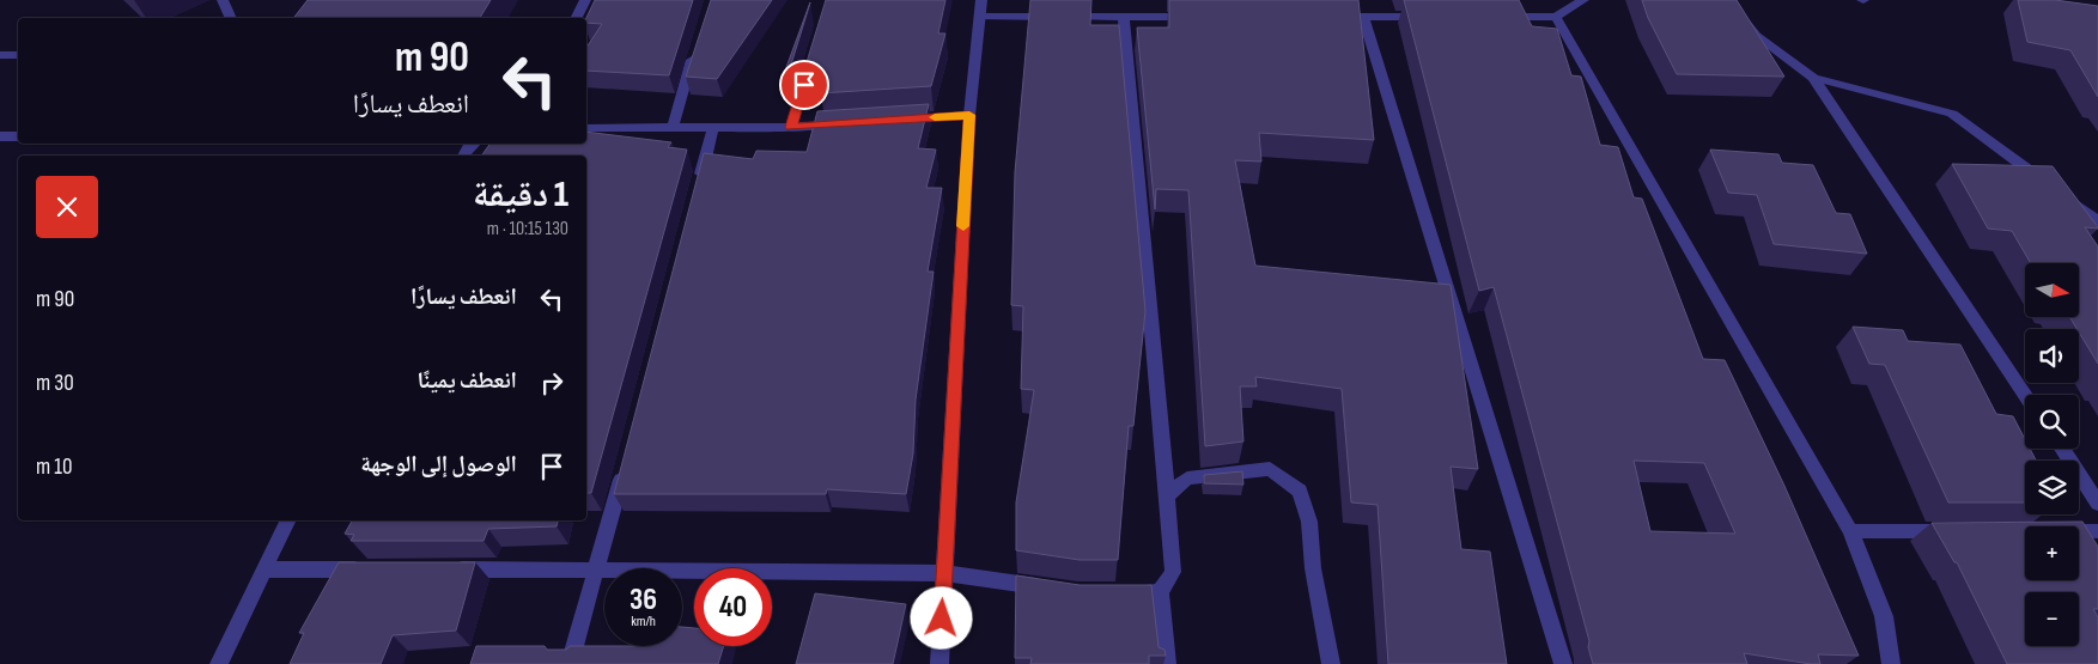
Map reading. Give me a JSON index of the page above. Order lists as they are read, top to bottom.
{
  "north": "right",
  "page": {
    "turn": ["90 m", "انعطف يسارًا"],
    "heading": ["1 دقيقة", "130 m · 10:15"],
    "list": [
      {
        "name": "انعطف يسارًا",
        "value": "90 m"
      },
      {
        "name": "انعطف يمينًا",
        "value": "30 m"
      },
      {
        "name": "الوصول إلى الوجهة",
        "value": "10 m"
      }
    ],
    "map_buttons": ["+", "−"],
    "speed": "36 km/h",
    "limit": "40"
  }
}
